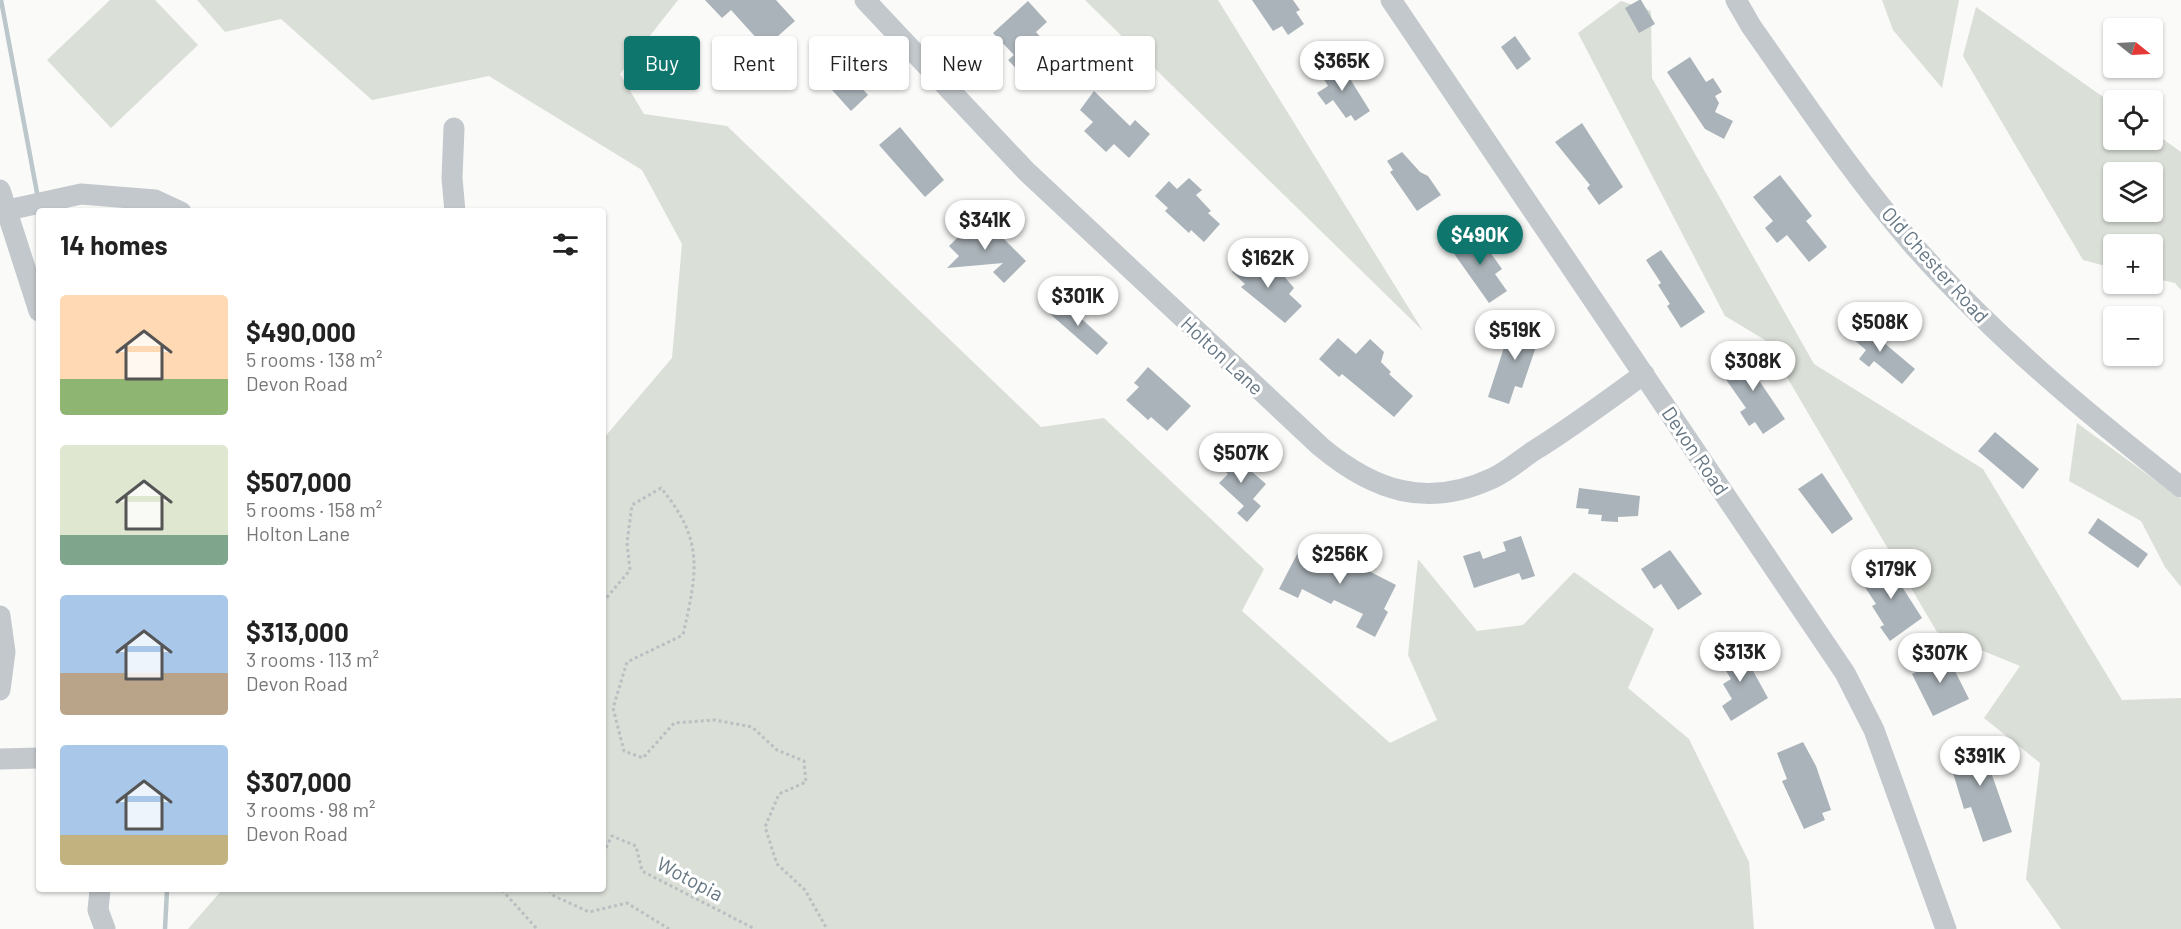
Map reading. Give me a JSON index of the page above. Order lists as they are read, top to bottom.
{
  "streets": {
    "street": ["Old Chester Road", "Holton Lane", "Devon Road"],
    "path": ["Wotopia"]
  },
  "crossings": [
    ["Holton Lane", "Devon Road"]
  ],
  "north": "right",
  "page": {
    "map_buttons": ["+", "−"],
    "chip": [
      "Buy",
      "Rent",
      "Filters",
      "New",
      "Apartment"
    ],
    "price": [
      "$365K",
      "$341K",
      "$490K",
      "$162K",
      "$301K",
      "$508K",
      "$519K",
      "$308K",
      "$507K",
      "$256K",
      "$179K",
      "$313K",
      "$307K",
      "$391K"
    ],
    "heading": "14 homes",
    "list": [
      {
        "name": "$490,000",
        "note": "5 rooms · 138 m² · Devon Road"
      },
      {
        "name": "$507,000",
        "note": "5 rooms · 158 m² · Holton Lane"
      },
      {
        "name": "$313,000",
        "note": "3 rooms · 113 m² · Devon Road"
      },
      {
        "name": "$307,000",
        "note": "3 rooms · 98 m² · Devon Road"
      }
    ]
  }
}
